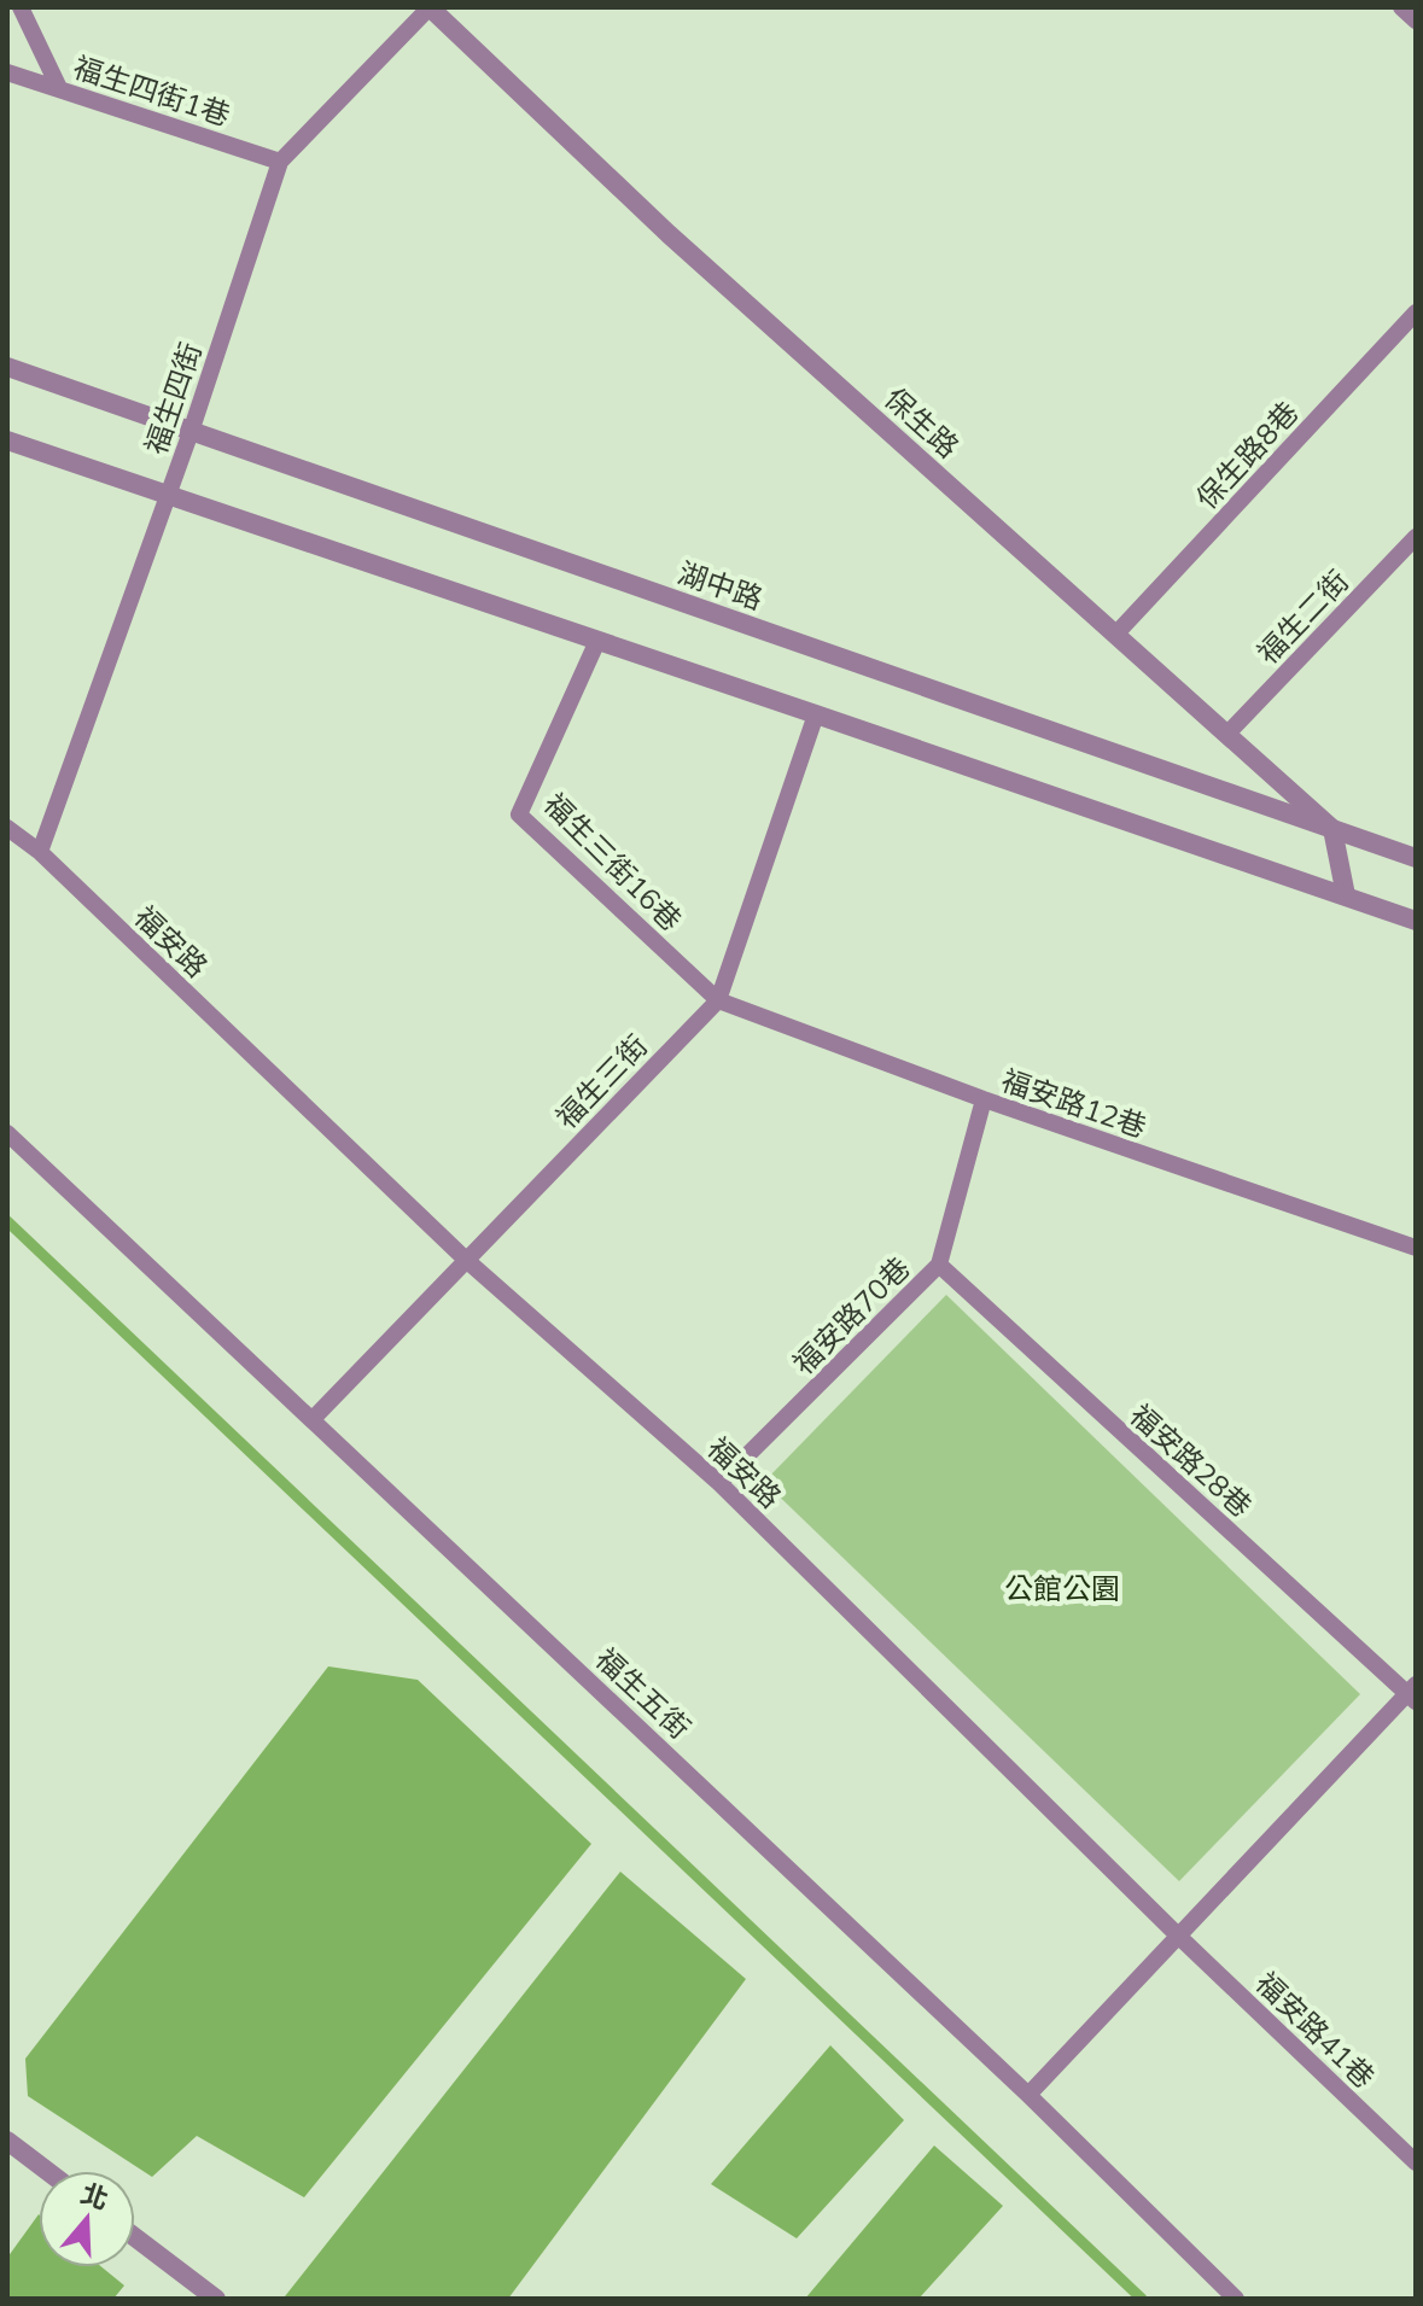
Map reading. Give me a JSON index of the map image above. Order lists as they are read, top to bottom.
{
  "streets": {
    "street": ["保生路", "湖中路"],
    "lane": [
      "福生四街1巷",
      "福生四街",
      "保生路8巷",
      "福生二街",
      "福生三街16巷",
      "福安路",
      "福生三街",
      "福安路12巷",
      "福安路70巷",
      "福安路28巷",
      "福生五街",
      "福安路41巷"
    ]
  },
  "crossings": [
    ["福生四街1巷", "福生四街"],
    ["福生四街", "保生路"],
    ["福生四街", "湖中路"],
    ["福生四街", "福安路"],
    ["保生路", "保生路8巷"],
    ["保生路", "湖中路"],
    ["保生路", "福生二街"],
    ["福生三街16巷", "福生三街"],
    ["福生三街16巷", "福安路12巷"],
    ["福安路", "福生三街"],
    ["福安路", "福安路70巷"],
    ["福安路", "福安路41巷"],
    ["福生三街", "福安路12巷"],
    ["福生三街", "福生五街"],
    ["福安路12巷", "福安路70巷"],
    ["福安路70巷", "福安路28巷"]
  ],
  "parks": ["公館公園"],
  "north": "top"
}
